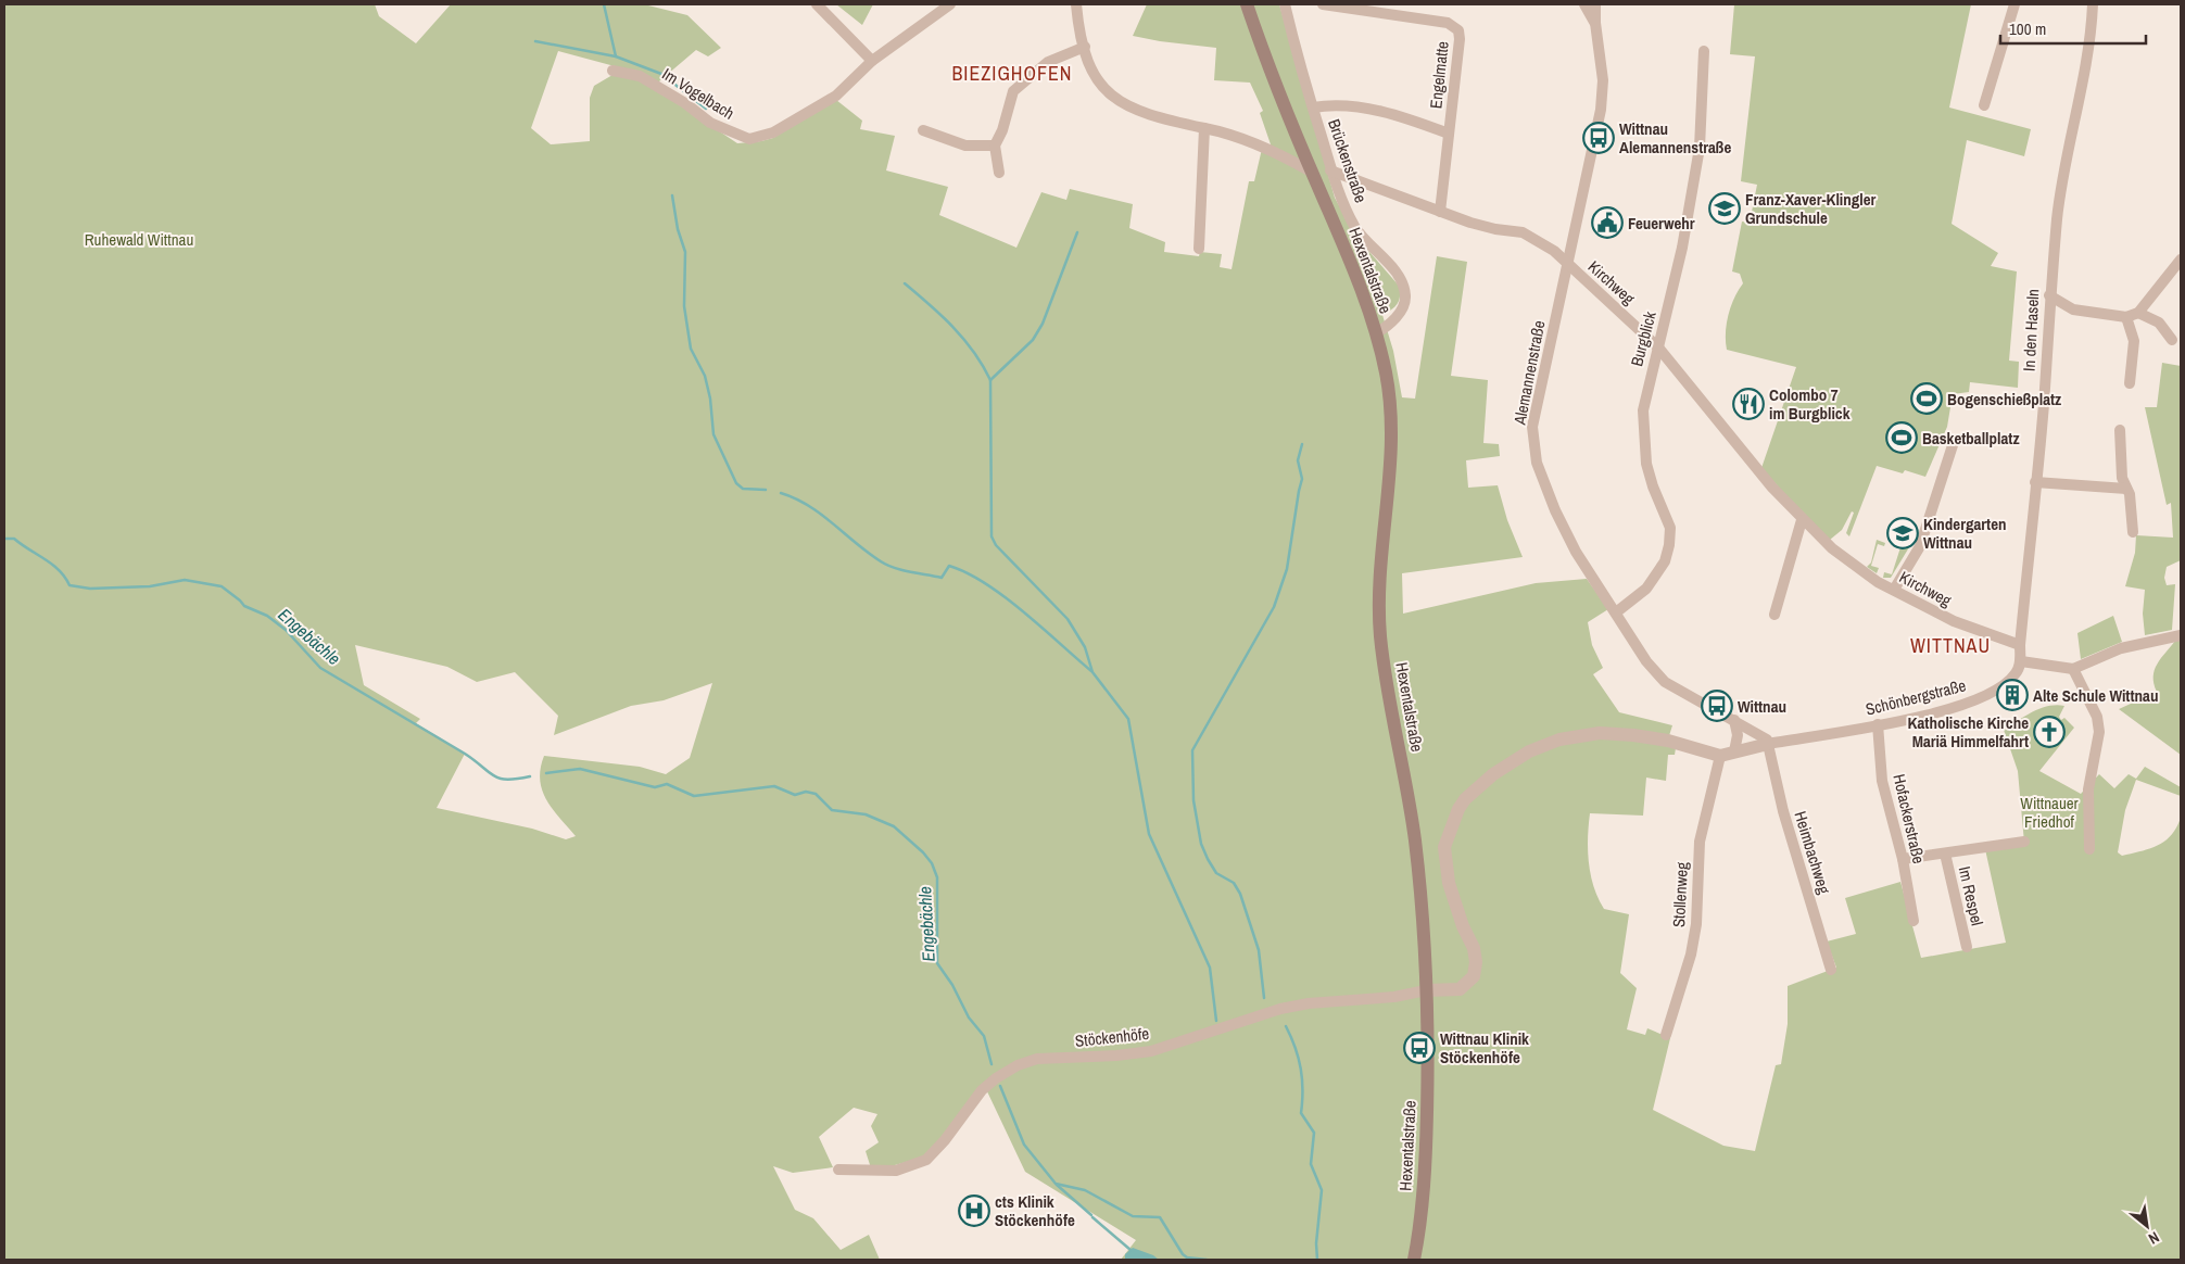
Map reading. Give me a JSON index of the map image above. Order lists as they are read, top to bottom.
{
  "streets": {
    "main road": ["Hexentalstraße"],
    "street": [
      "Engelmatte",
      "Im Vogelbach",
      "Brückenstraße",
      "Kirchweg",
      "In den Haseln",
      "Burgblick",
      "Alemannenstraße",
      "Schönbergstraße",
      "Hofackerstraße",
      "Heimbachweg",
      "Stollenweg",
      "Im Respel",
      "Stöckenhöfe"
    ]
  },
  "crossings": [
    ["Engelmatte", "Brückenstraße"],
    ["Engelmatte", "Kirchweg"],
    ["Brückenstraße", "Hexentalstraße"],
    ["Brückenstraße", "Kirchweg"],
    ["Hexentalstraße", "Stöckenhöfe"],
    ["Kirchweg", "In den Haseln"],
    ["Kirchweg", "Burgblick"],
    ["Kirchweg", "Alemannenstraße"],
    ["In den Haseln", "Schönbergstraße"],
    ["Burgblick", "Alemannenstraße"],
    ["Alemannenstraße", "Schönbergstraße"],
    ["Alemannenstraße", "Heimbachweg"],
    ["Schönbergstraße", "Hofackerstraße"],
    ["Schönbergstraße", "Heimbachweg"],
    ["Hofackerstraße", "Im Respel"]
  ],
  "districts": ["BIEZIGHOFEN", "WITTNAU"],
  "water": ["Engebächle"],
  "parks": ["Ruhewald Wittnau", "Wittnauer Friedhof"],
  "places": {
    "bus stop": ["Wittnau Alemannenstraße", "Wittnau", "Wittnau Klinik Stöckenhöfe"],
    "school or university": ["Franz-Xaver-Klingler Grundschule", "Kindergarten Wittnau"],
    "public building": ["Feuerwehr"],
    "sports": ["Bogenschießplatz", "Basketballplatz"],
    "restaurant": ["Colombo 7 im Burgblick"],
    "building": ["Alte Schule Wittnau"],
    "church": ["Katholische Kirche Mariä Himmelfahrt"],
    "hospital": ["cts Klinik Stöckenhöfe"]
  },
  "scale_bar": "100 m",
  "north": "bottom right"
}
